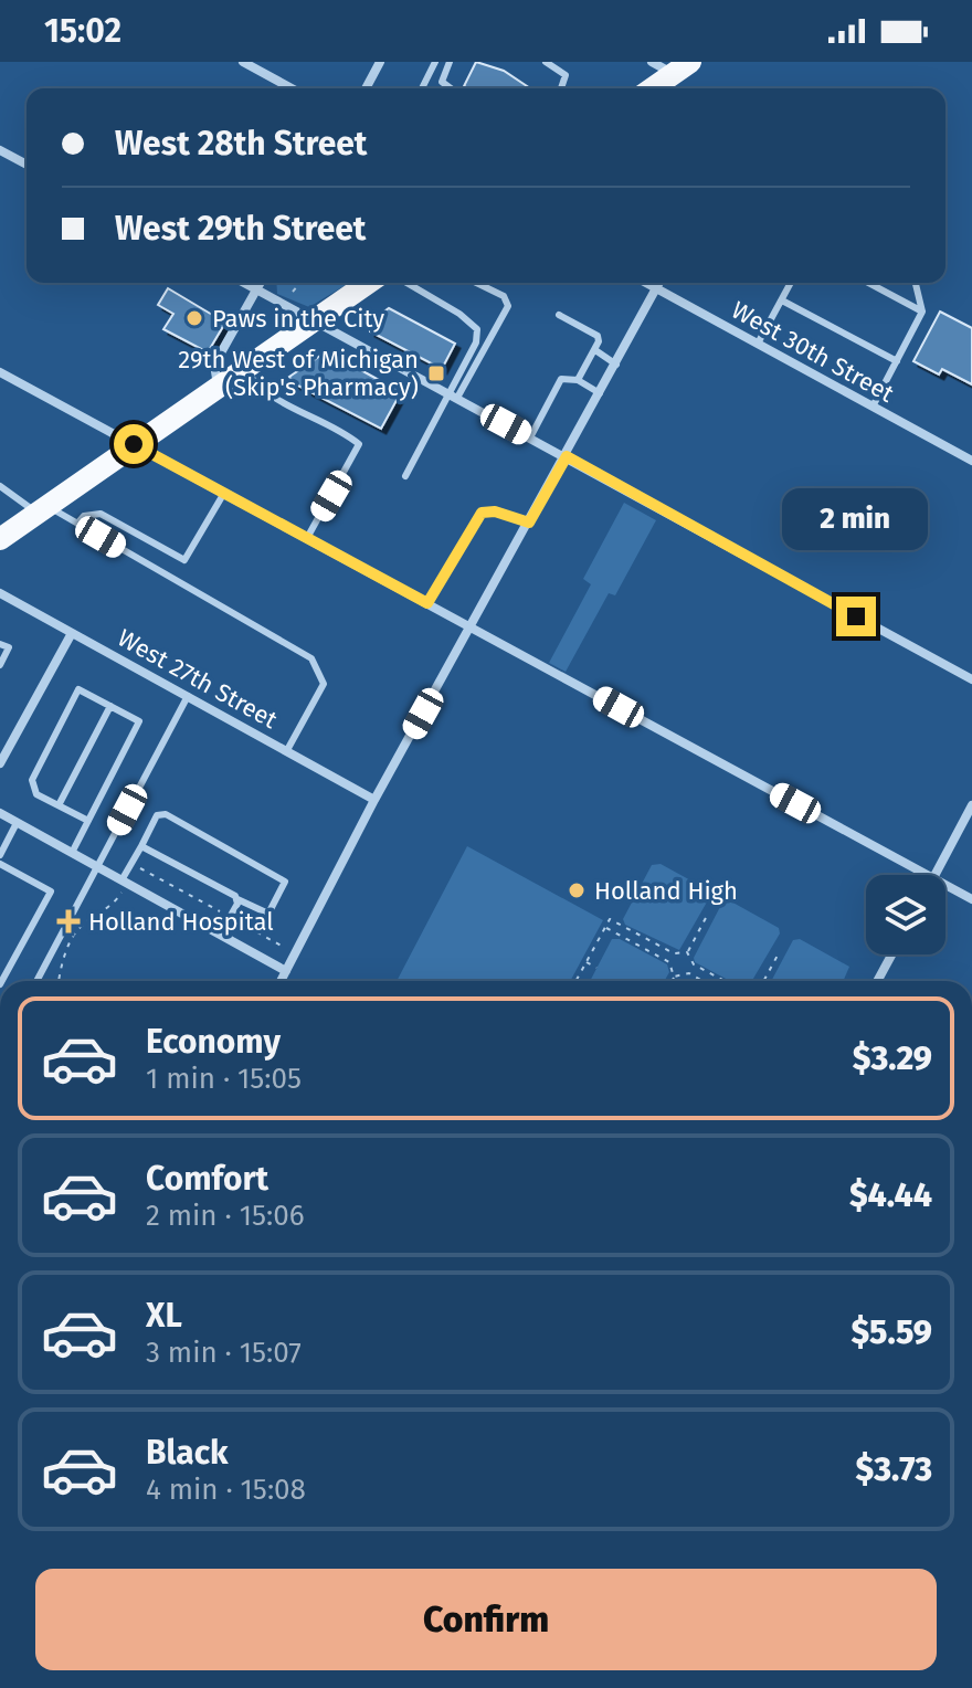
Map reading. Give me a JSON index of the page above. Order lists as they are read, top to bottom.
{
  "streets": {
    "street": ["West 30th Street", "West 27th Street"]
  },
  "places": {
    "other": ["Paws in the City", "Holland High"],
    "transit": ["29th West of Michigan (Skip's Pharmacy)"],
    "health": ["Holland Hospital"]
  },
  "page": {
    "status": "15:02",
    "banner": ["West 28th Street", "West 29th Street"],
    "bubble": "2 min",
    "list": [
      {
        "name": "Economy",
        "note": "1 min · 15:05",
        "value": "$3.29"
      },
      {
        "name": "Comfort",
        "note": "2 min · 15:06",
        "value": "$4.44"
      },
      {
        "name": "XL",
        "note": "3 min · 15:07",
        "value": "$5.59"
      },
      {
        "name": "Black",
        "note": "4 min · 15:08",
        "value": "$3.73"
      }
    ],
    "buttons": "Confirm"
  }
}
